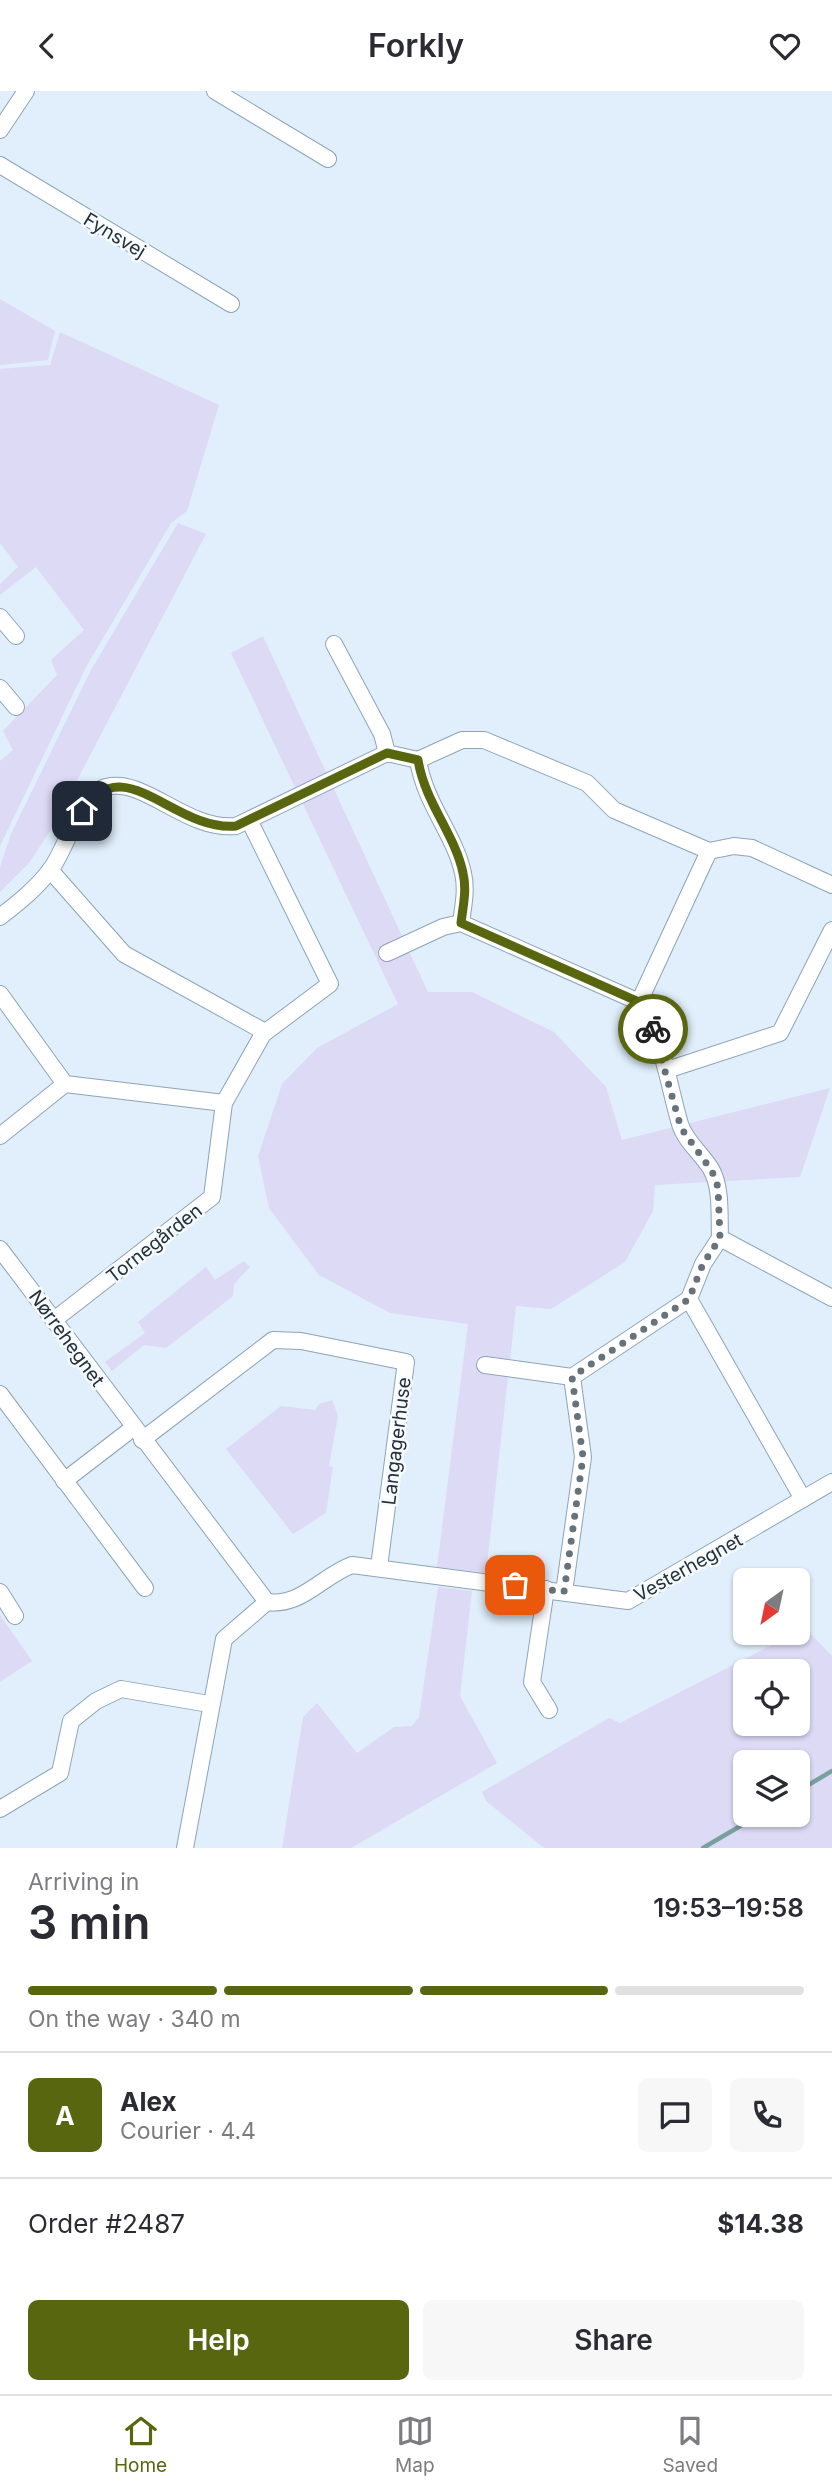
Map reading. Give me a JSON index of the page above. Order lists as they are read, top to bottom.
{
  "streets": {
    "street": [
      "Fynsvej",
      "Tornegården",
      "Nørrehegnet",
      "Langagerhuse",
      "Vesterhegnet"
    ]
  },
  "crossings": [
    ["Tornegården", "Nørrehegnet"],
    ["Nørrehegnet", "Langagerhuse"],
    ["Nørrehegnet", "Vesterhegnet"],
    ["Langagerhuse", "Vesterhegnet"]
  ],
  "north": "bottom left",
  "page": {
    "header": "Forkly",
    "heading": ["3 min", "Arriving in", "19:53–19:58"],
    "panel": [
      "Alex",
      "Courier · 4.4",
      "Order #2487",
      "$14.38"
    ],
    "bar": "On the way · 340 m",
    "round": "A",
    "buttons": ["Help", "Share"],
    "tabs": ["Home", "Map", "Saved"]
  }
}
